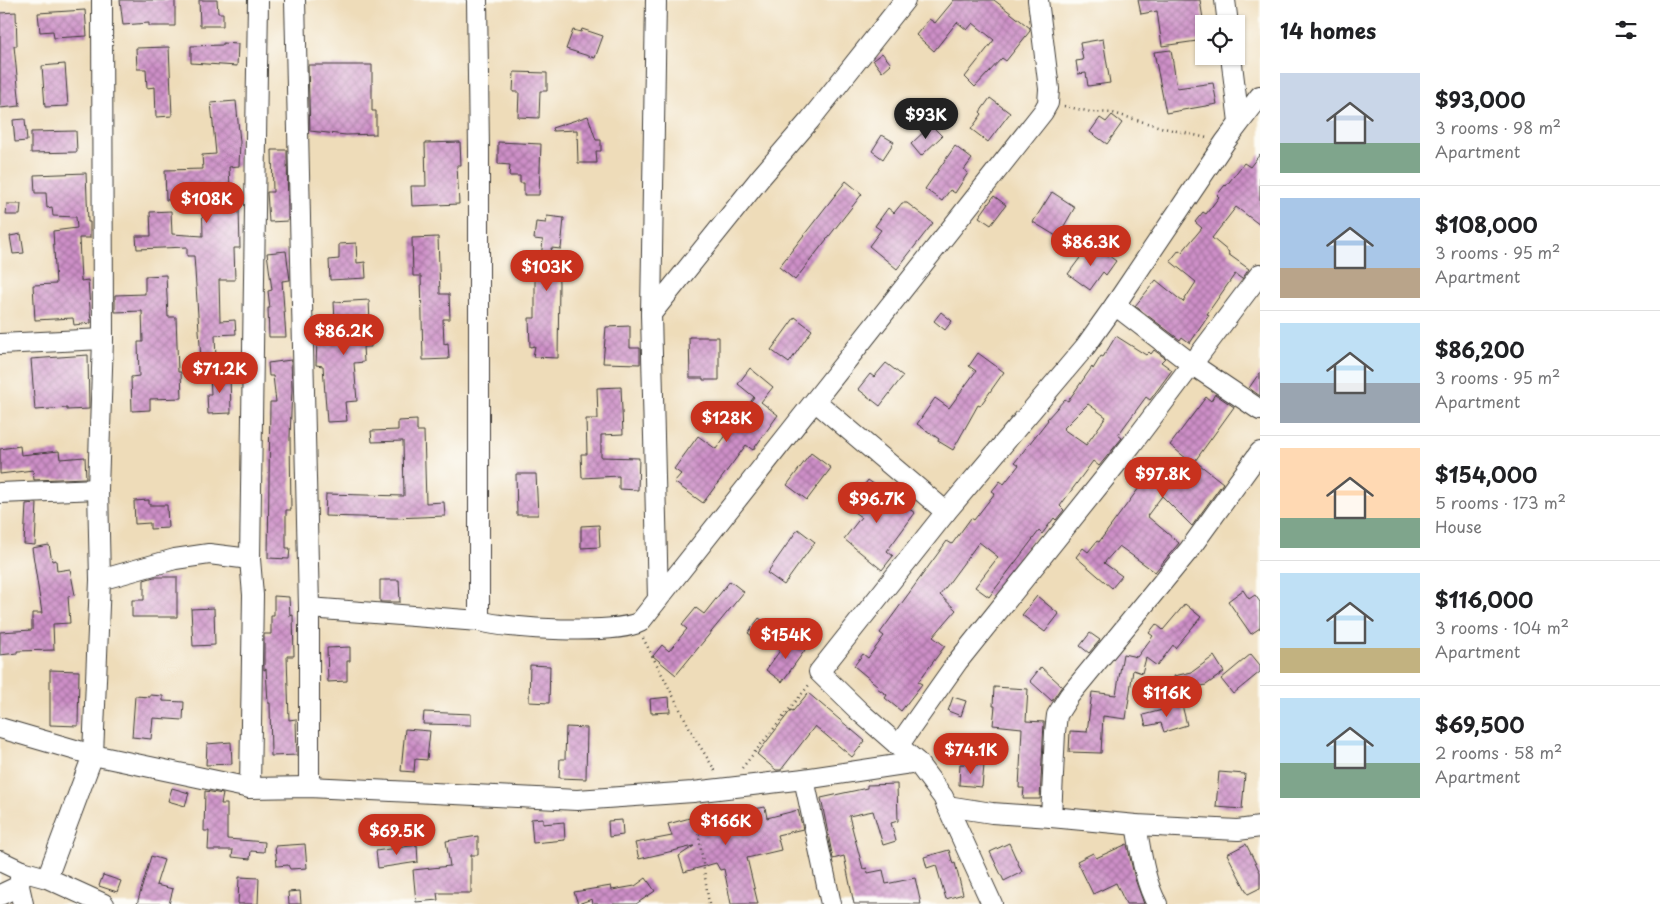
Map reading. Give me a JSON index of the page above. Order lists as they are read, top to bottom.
{
  "page": {
    "heading": "14 homes",
    "list": [
      {
        "name": "$93,000",
        "note": "3 rooms · 98 m² · Apartment"
      },
      {
        "name": "$108,000",
        "note": "3 rooms · 95 m² · Apartment"
      },
      {
        "name": "$86,200",
        "note": "3 rooms · 95 m² · Apartment"
      },
      {
        "name": "$154,000",
        "note": "5 rooms · 173 m² · House"
      },
      {
        "name": "$116,000",
        "note": "3 rooms · 104 m² · Apartment"
      },
      {
        "name": "$69,500",
        "note": "2 rooms · 58 m² · Apartment"
      }
    ],
    "price": [
      "$93K",
      "$108K",
      "$86.3K",
      "$103K",
      "$86.2K",
      "$71.2K",
      "$128K",
      "$97.8K",
      "$96.7K",
      "$154K",
      "$116K",
      "$74.1K",
      "$166K",
      "$69.5K"
    ]
  }
}
